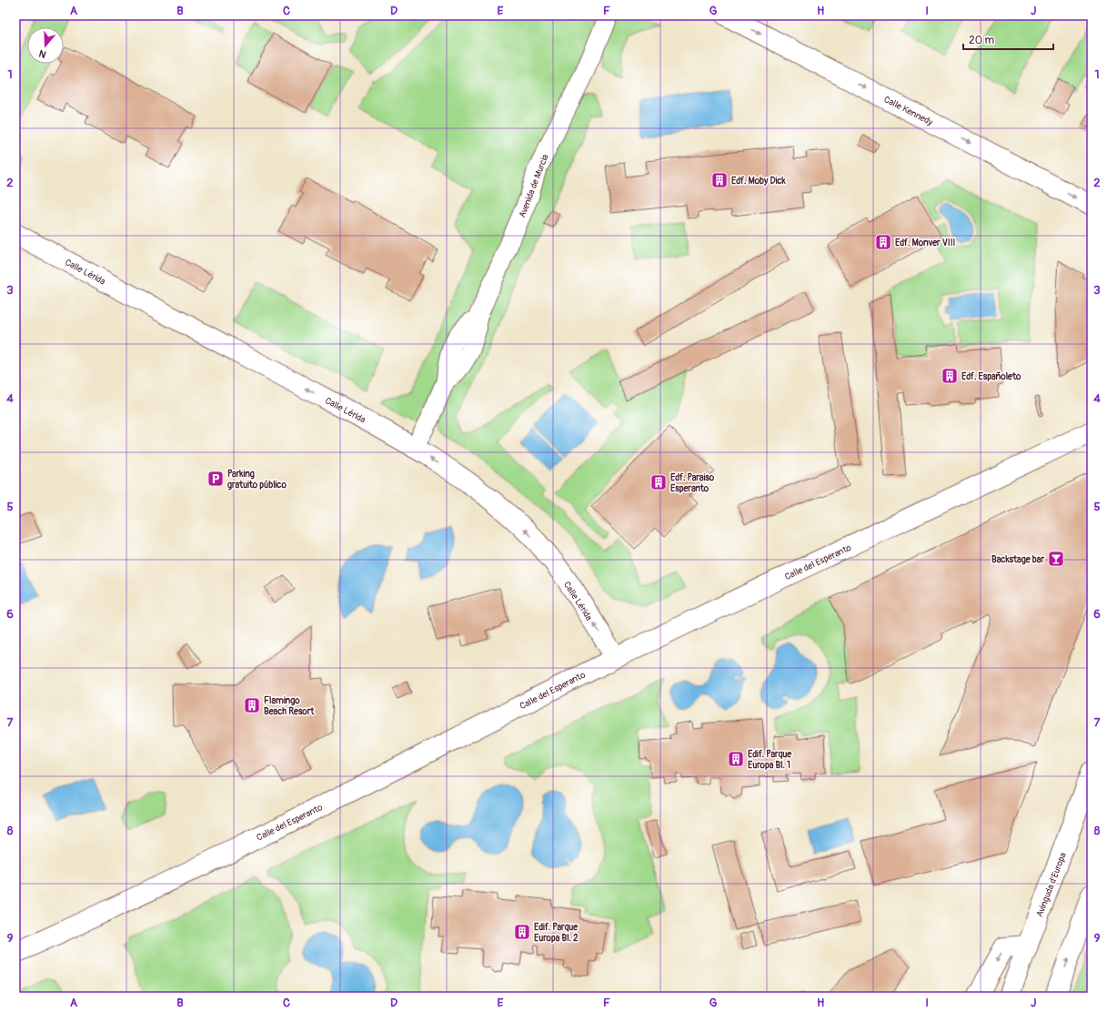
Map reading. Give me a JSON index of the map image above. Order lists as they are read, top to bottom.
{
  "streets": {
    "street": [
      "Calle Kennedy",
      "Avenida de Murcia",
      "Calle Lérida",
      "Calle del Esperanto",
      "Avinguda d'Europa"
    ]
  },
  "crossings": [
    ["Avenida de Murcia", "Calle Lérida"],
    ["Calle Lérida", "Calle del Esperanto"]
  ],
  "one_way": ["Calle Kennedy", "Calle Lérida"],
  "places": {
    "building": [
      "Edf. Moby Dick",
      "Edf. Monver VIII",
      "Edf. Españoleto",
      "Edf. Paraiso Esperanto",
      "Flamingo Beach Resort",
      "Edif. Parque Europa Bl. 1",
      "Edif. Parque Europa Bl. 2"
    ],
    "parking": ["Parking gratuito público"],
    "bar": ["Backstage bar"]
  },
  "scale_bar": "20 m",
  "north": "bottom",
  "grid": {
    "columns": [
      "A",
      "B",
      "C",
      "D",
      "E",
      "F",
      "G",
      "H",
      "I",
      "J"
    ],
    "rows": [
      "1",
      "2",
      "3",
      "4",
      "5",
      "6",
      "7",
      "8",
      "9"
    ]
  }
}
